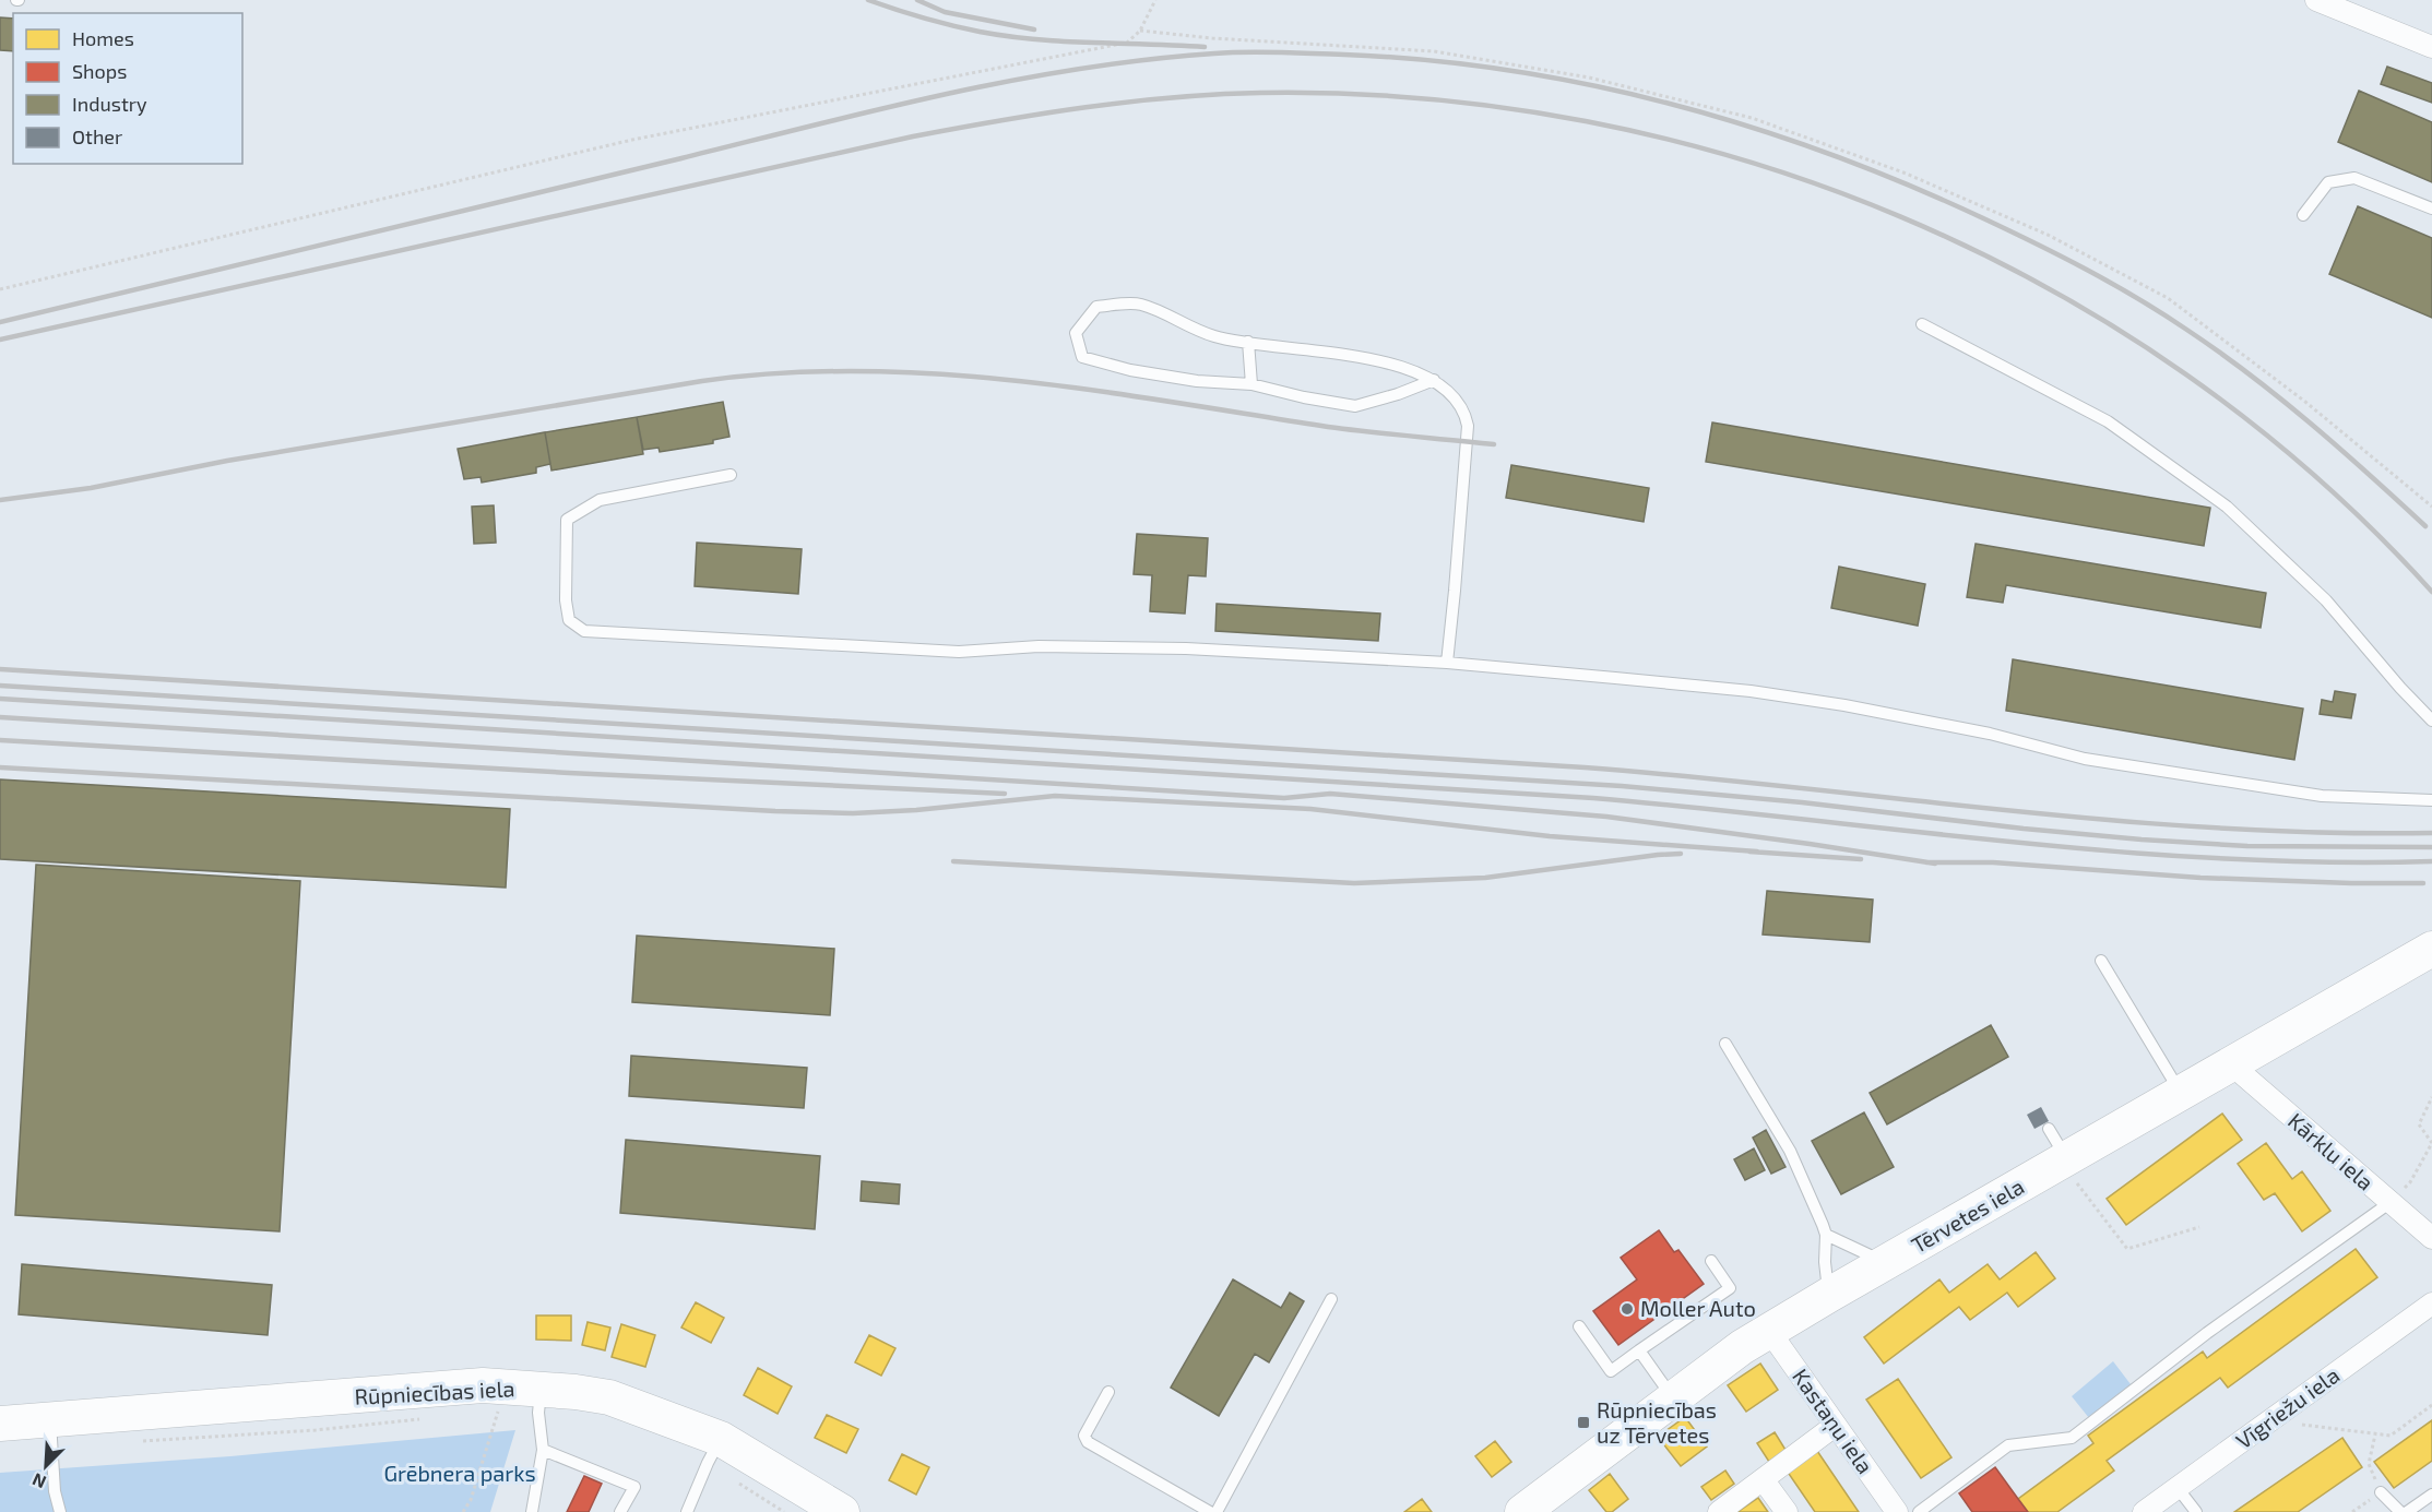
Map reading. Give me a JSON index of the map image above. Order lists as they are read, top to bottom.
{
  "streets": {
    "main road": ["Tērvetes iela", "Rūpniecības iela"],
    "street": ["Kārklu iela", "Vīgriežu iela", "Kastaņu iela"]
  },
  "crossings": [
    ["Kārklu iela", "Tērvetes iela"],
    ["Tērvetes iela", "Kastaņu iela"]
  ],
  "parks": ["Grēbnera parks"],
  "places": {
    "other": ["Moller Auto"],
    "transit": ["Rūpniecības uz Tērvetes"]
  },
  "legend": [
    "Homes",
    "Shops",
    "Industry",
    "Other"
  ],
  "north": "bottom left"
}
